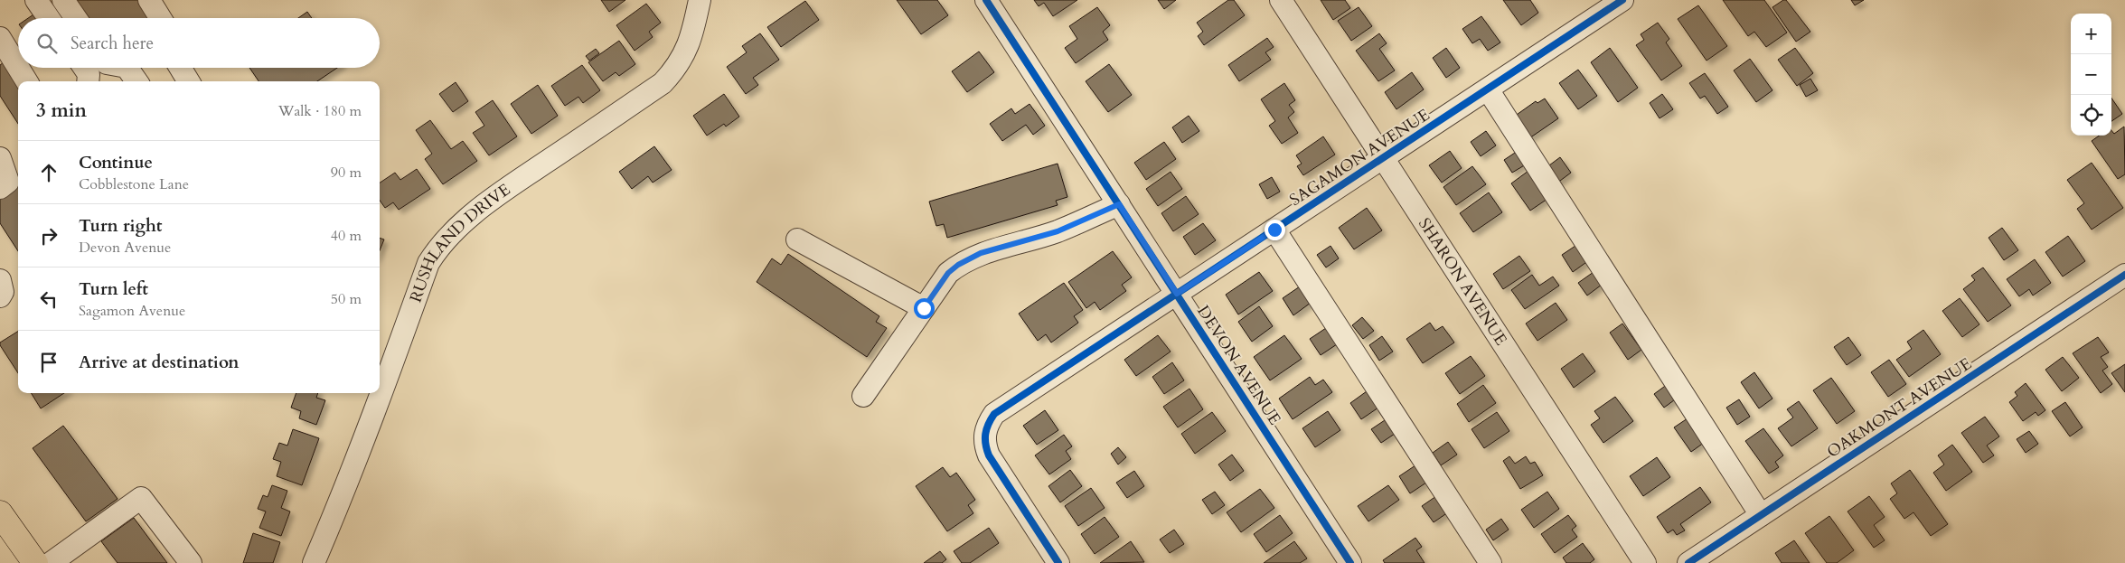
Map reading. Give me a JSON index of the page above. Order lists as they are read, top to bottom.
{
  "streets": {
    "street": [
      "SAGAMON AVENUE",
      "RUSHLAND DRIVE",
      "SHARON AVENUE",
      "DEVON AVENUE",
      "OAKMONT AVENUE"
    ]
  },
  "crossings": [
    ["SAGAMON AVENUE", "SHARON AVENUE"],
    ["SAGAMON AVENUE", "DEVON AVENUE"]
  ],
  "page": {
    "map_buttons": ["+", "−"],
    "search": "Search here",
    "heading": ["3 min", "Walk · 180 m"],
    "list": [
      ["Continue", "Cobblestone Lane", "90 m"],
      ["Turn right", "Devon Avenue", "40 m"],
      ["Turn left", "Sagamon Avenue", "50 m"],
      "Arrive at destination"
    ]
  }
}
